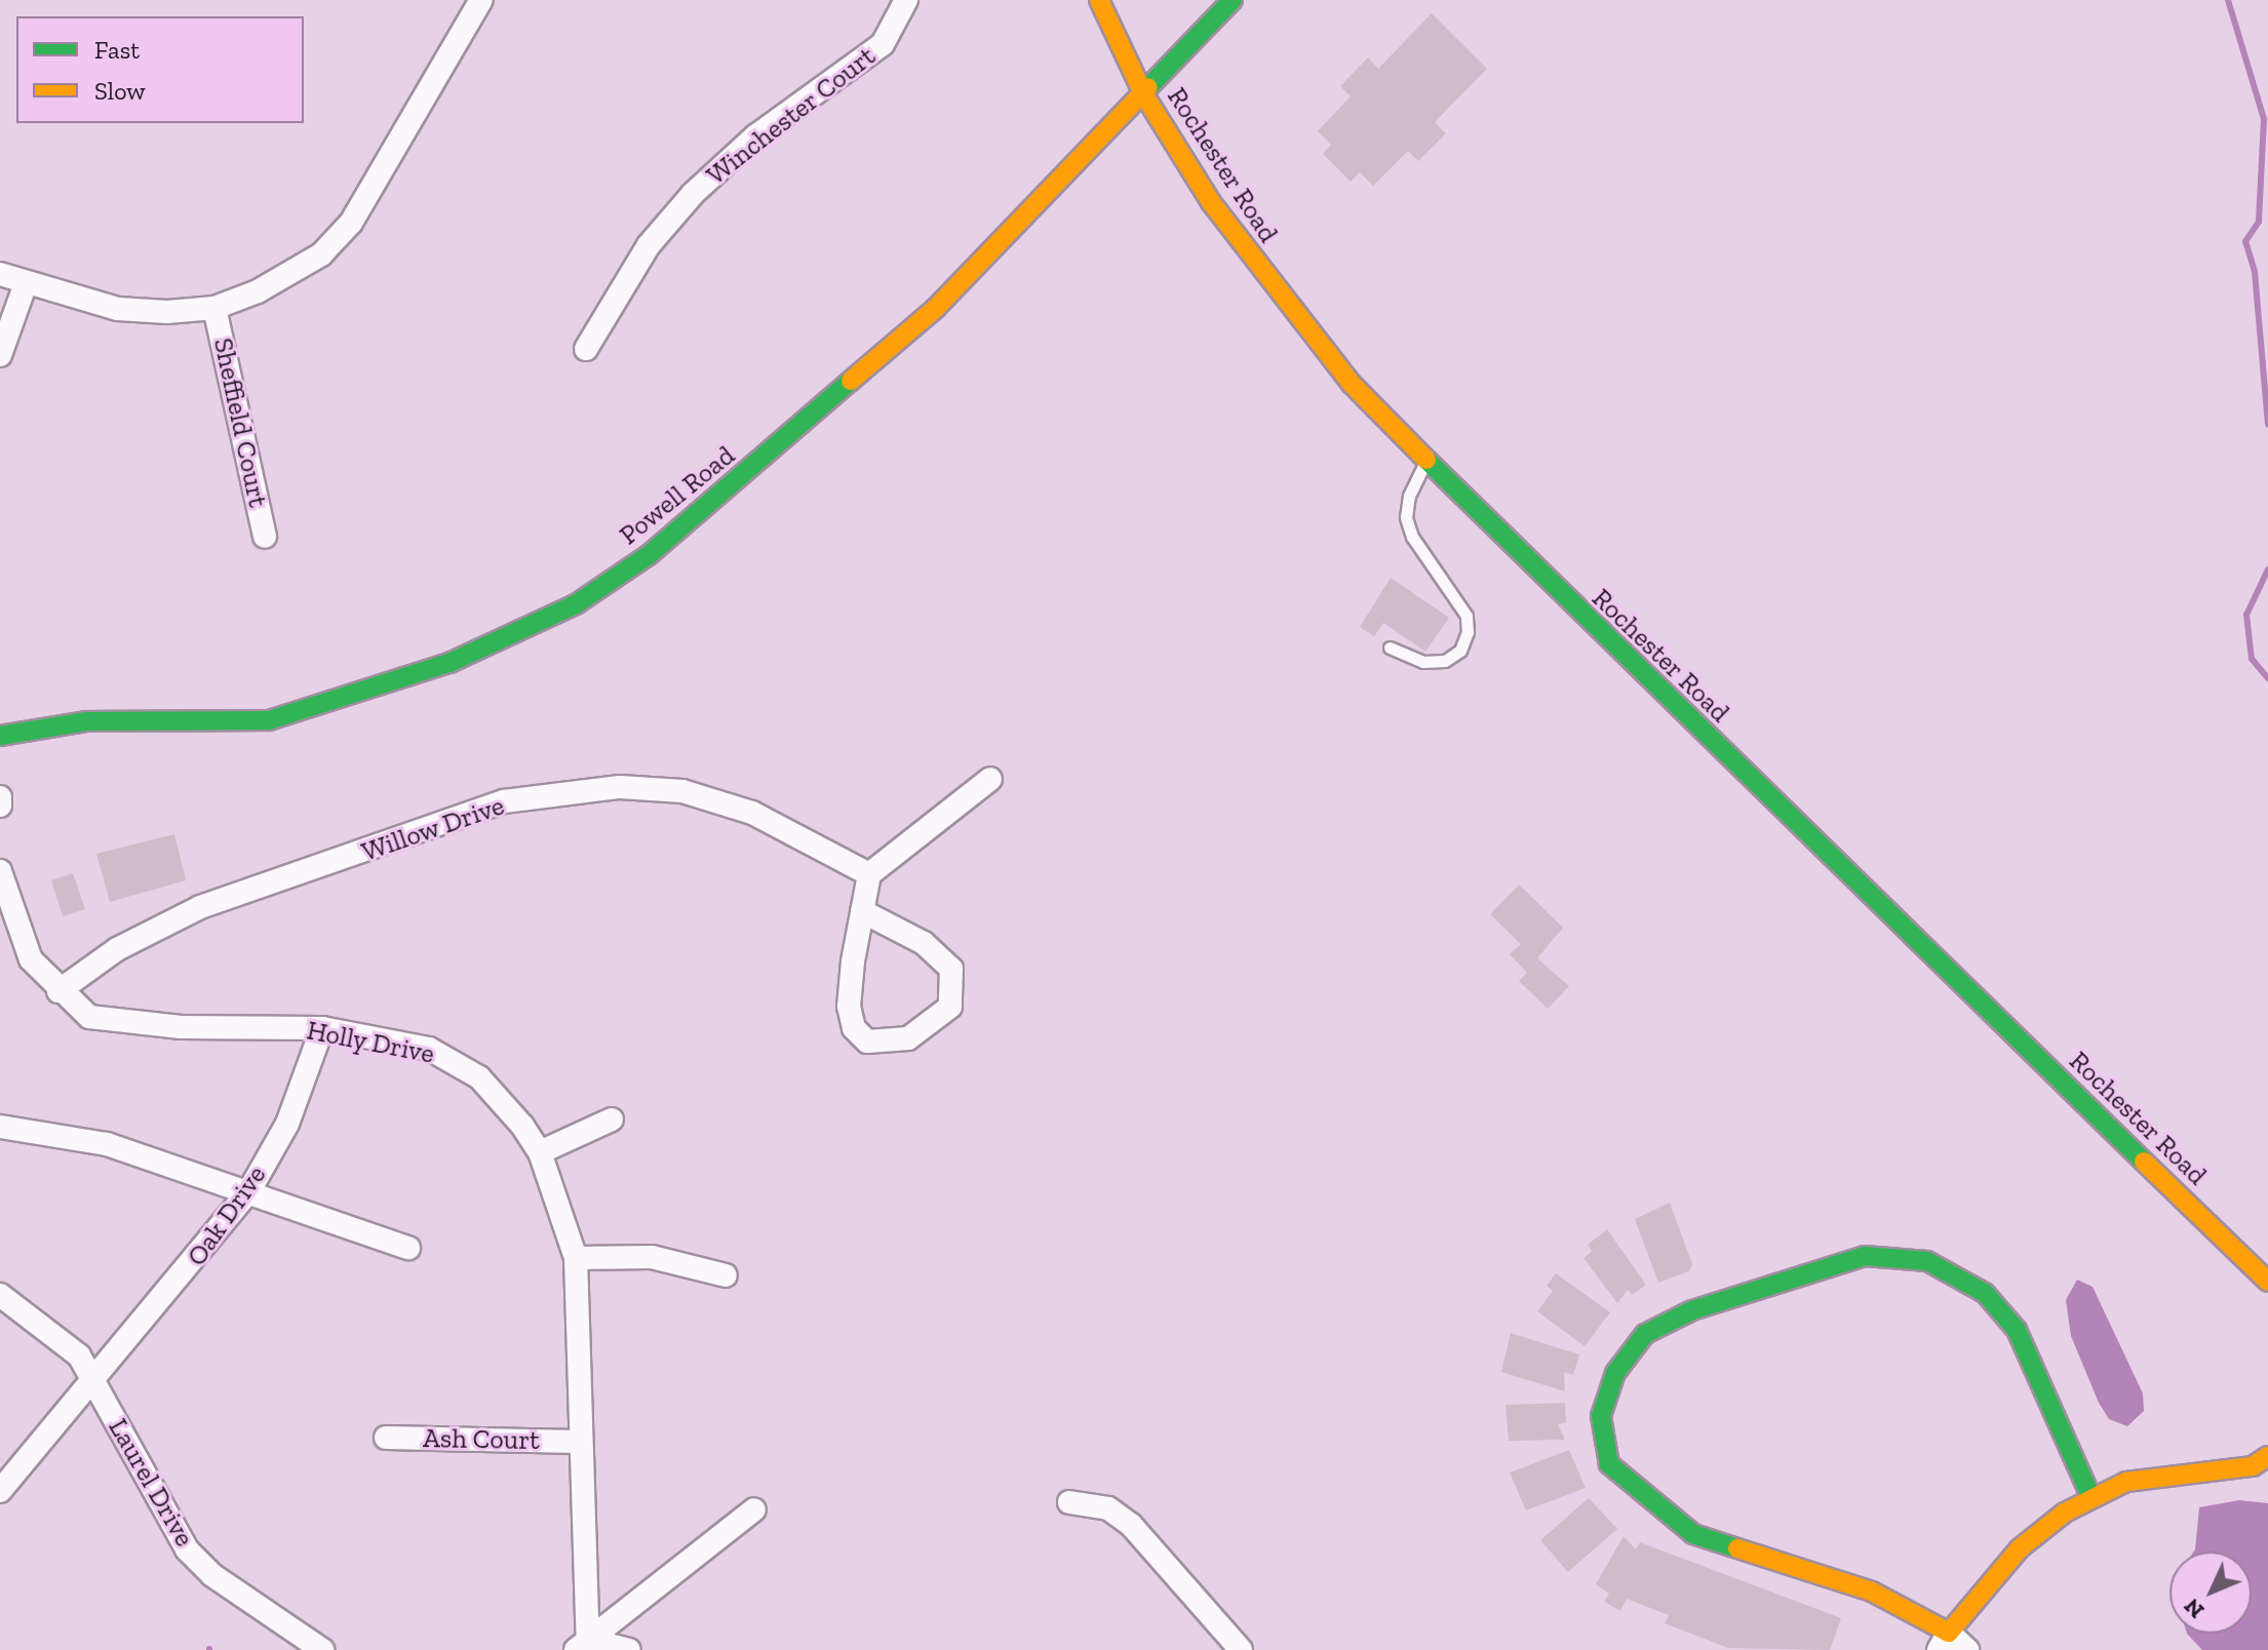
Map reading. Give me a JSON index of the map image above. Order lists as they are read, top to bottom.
{
  "streets": {
    "street": [
      "Winchester Court",
      "Rochester Road",
      "Sheffield Court",
      "Powell Road",
      "Willow Drive",
      "Holly Drive",
      "Oak Drive",
      "Ash Court",
      "Laurel Drive"
    ]
  },
  "crossings": [
    ["Rochester Road", "Powell Road"],
    ["Willow Drive", "Holly Drive"],
    ["Holly Drive", "Oak Drive"],
    ["Holly Drive", "Ash Court"],
    ["Oak Drive", "Laurel Drive"]
  ],
  "legend": ["Fast", "Slow"],
  "north": "bottom left"
}
